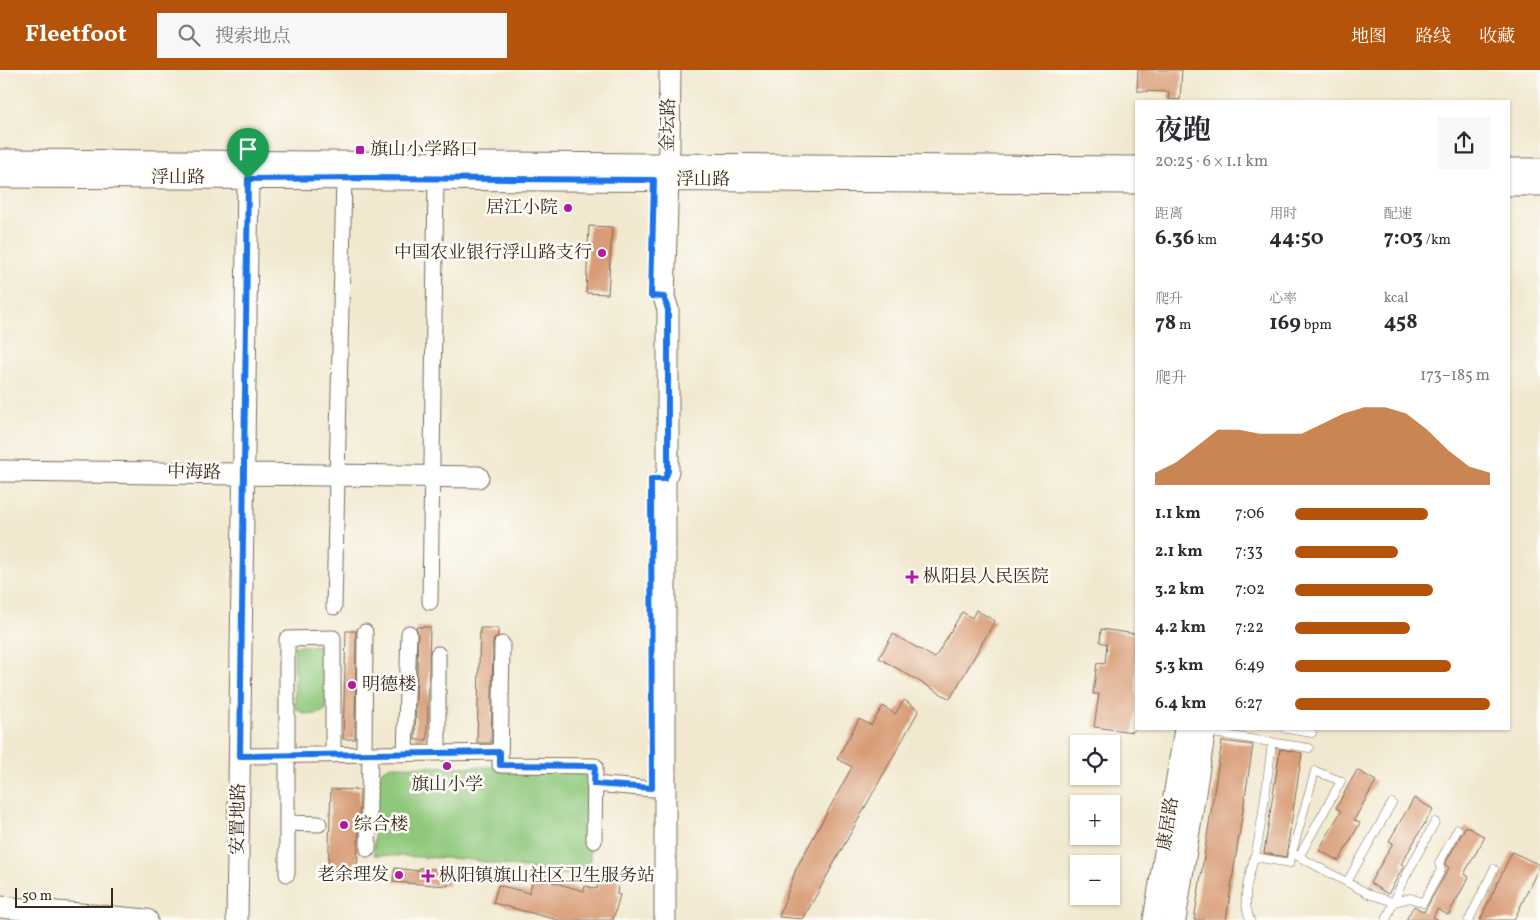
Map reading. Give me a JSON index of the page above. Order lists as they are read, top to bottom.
{
  "streets": {
    "main road": [
      "金坛路",
      "浮山路",
      "中海路",
      "安置地路",
      "康居路"
    ]
  },
  "crossings": [
    ["金坛路", "浮山路"],
    ["浮山路", "安置地路"],
    ["中海路", "安置地路"]
  ],
  "places": {
    "transit": ["旗山小学路口"],
    "other": [
      "居江小院",
      "中国农业银行浮山路支行",
      "明德楼",
      "旗山小学",
      "综合楼",
      "老余理发"
    ],
    "health": ["枞阳县人民医院", "枞阳镇旗山社区卫生服务站"]
  },
  "scale_bar": "50 m",
  "page": {
    "header": "Fleetfoot",
    "search": "搜索地点",
    "nav": ["地图", "路线", "收藏"],
    "heading": ["夜跑", "20:25 · 6 × 1.1 km"],
    "stats": [
      ["距离", "6.36 km"],
      ["用时", "44:50"],
      ["配速", "7:03 /km"],
      ["爬升", "78 m"],
      ["心率", "169 bpm"],
      ["kcal", "458"]
    ],
    "chart": ["爬升", "173–185 m"],
    "list": [
      {
        "name": "1.1 km",
        "note": "7:06"
      },
      {
        "name": "2.1 km",
        "note": "7:33"
      },
      {
        "name": "3.2 km",
        "note": "7:02"
      },
      {
        "name": "4.2 km",
        "note": "7:22"
      },
      {
        "name": "5.3 km",
        "note": "6:49"
      },
      {
        "name": "6.4 km",
        "note": "6:27"
      }
    ],
    "map_buttons": ["+", "−"],
    "scale": "50 m"
  }
}
